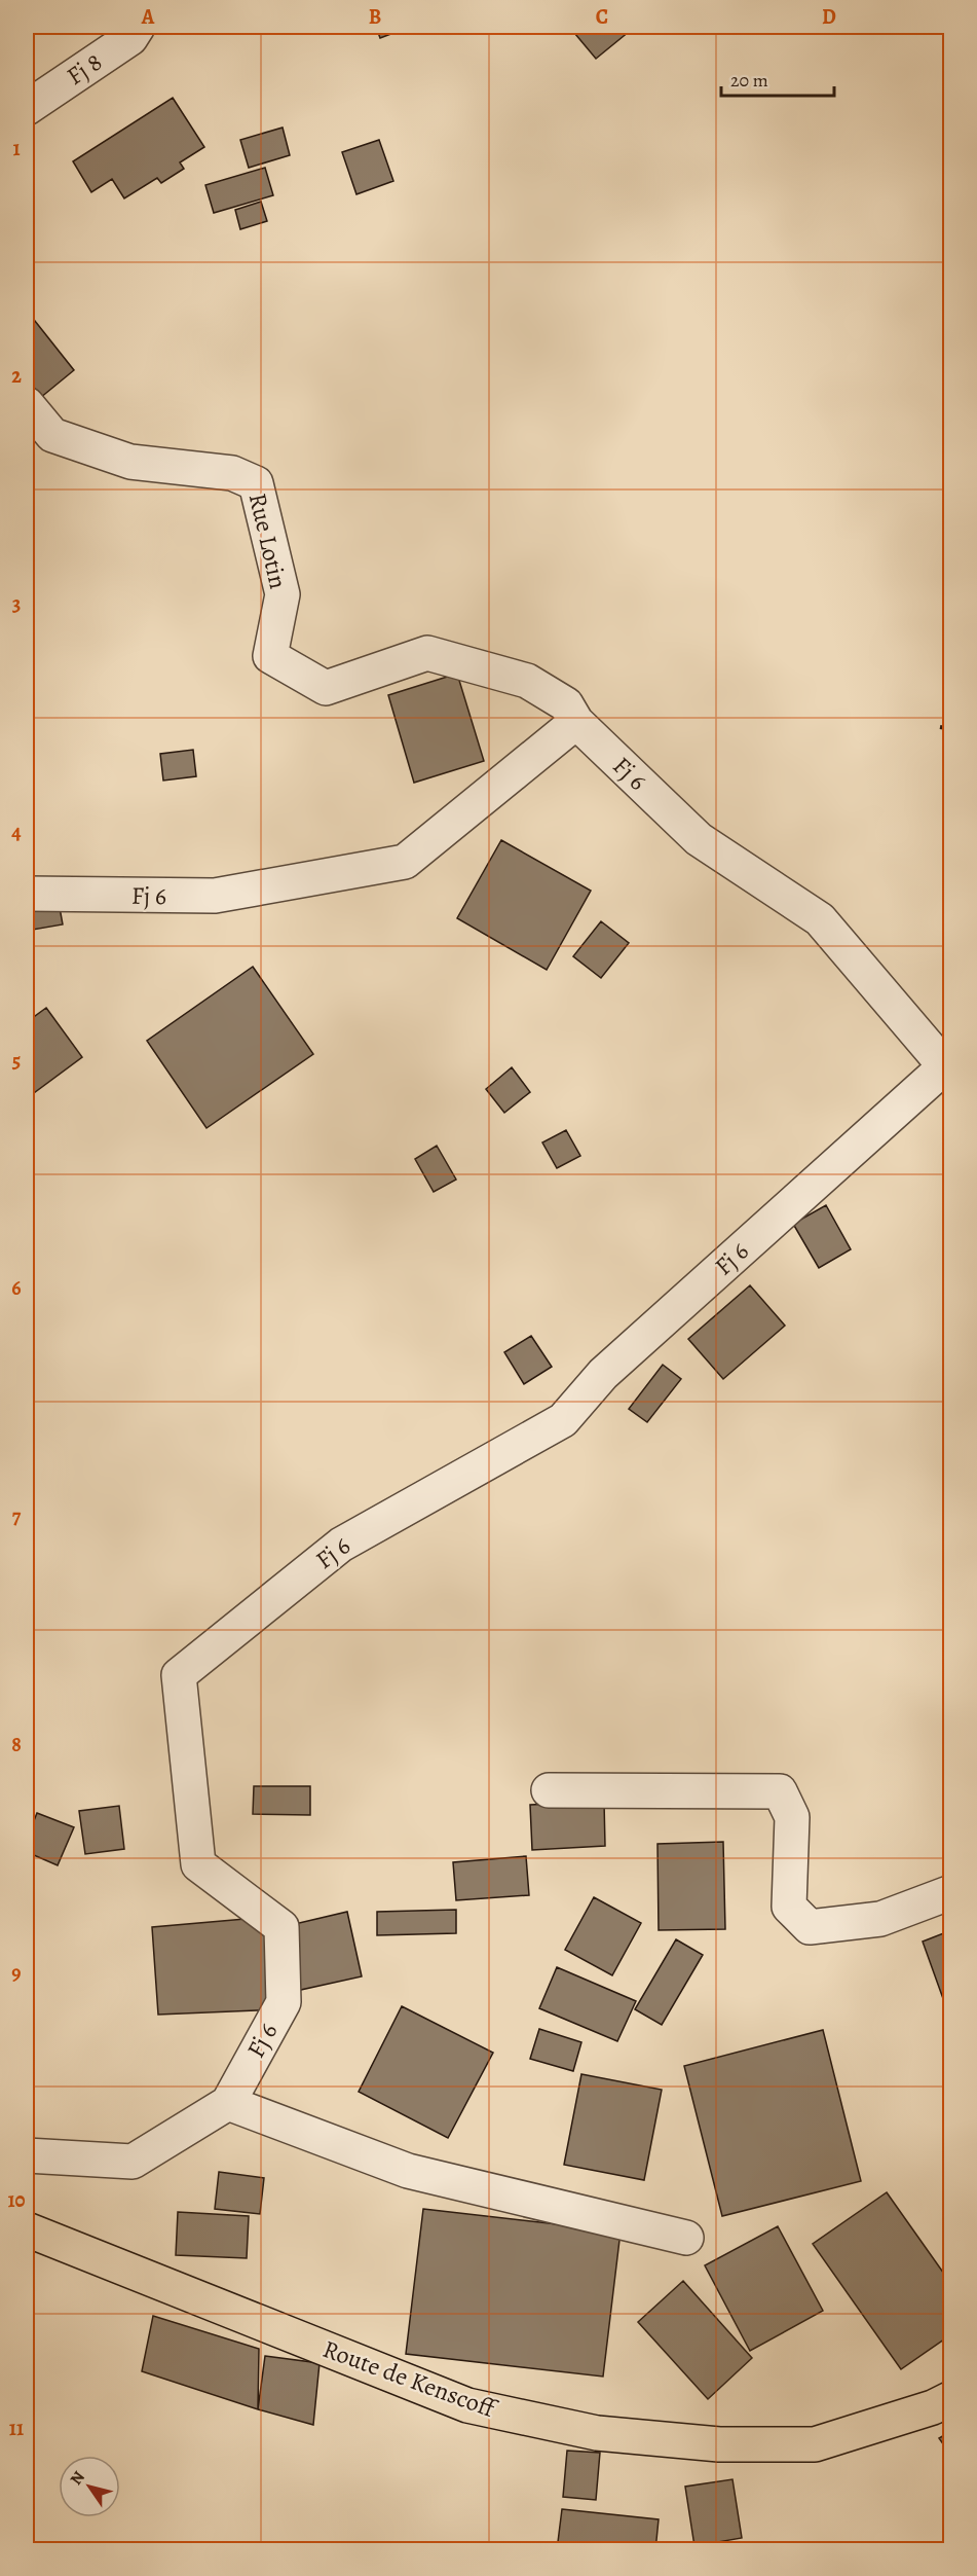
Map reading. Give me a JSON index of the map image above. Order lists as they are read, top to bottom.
{
  "streets": {
    "main road": ["Route de Kenscoff"],
    "street": ["Fj 8", "Rue Lotin", "Fj 6"]
  },
  "crossings": [
    ["Rue Lotin", "Fj 6"]
  ],
  "scale_bar": "20 m",
  "north": "top left",
  "grid": {
    "columns": [
      "A",
      "B",
      "C",
      "D"
    ],
    "rows": [
      "1",
      "2",
      "3",
      "4",
      "5",
      "6",
      "7",
      "8",
      "9",
      "10",
      "11"
    ]
  }
}
